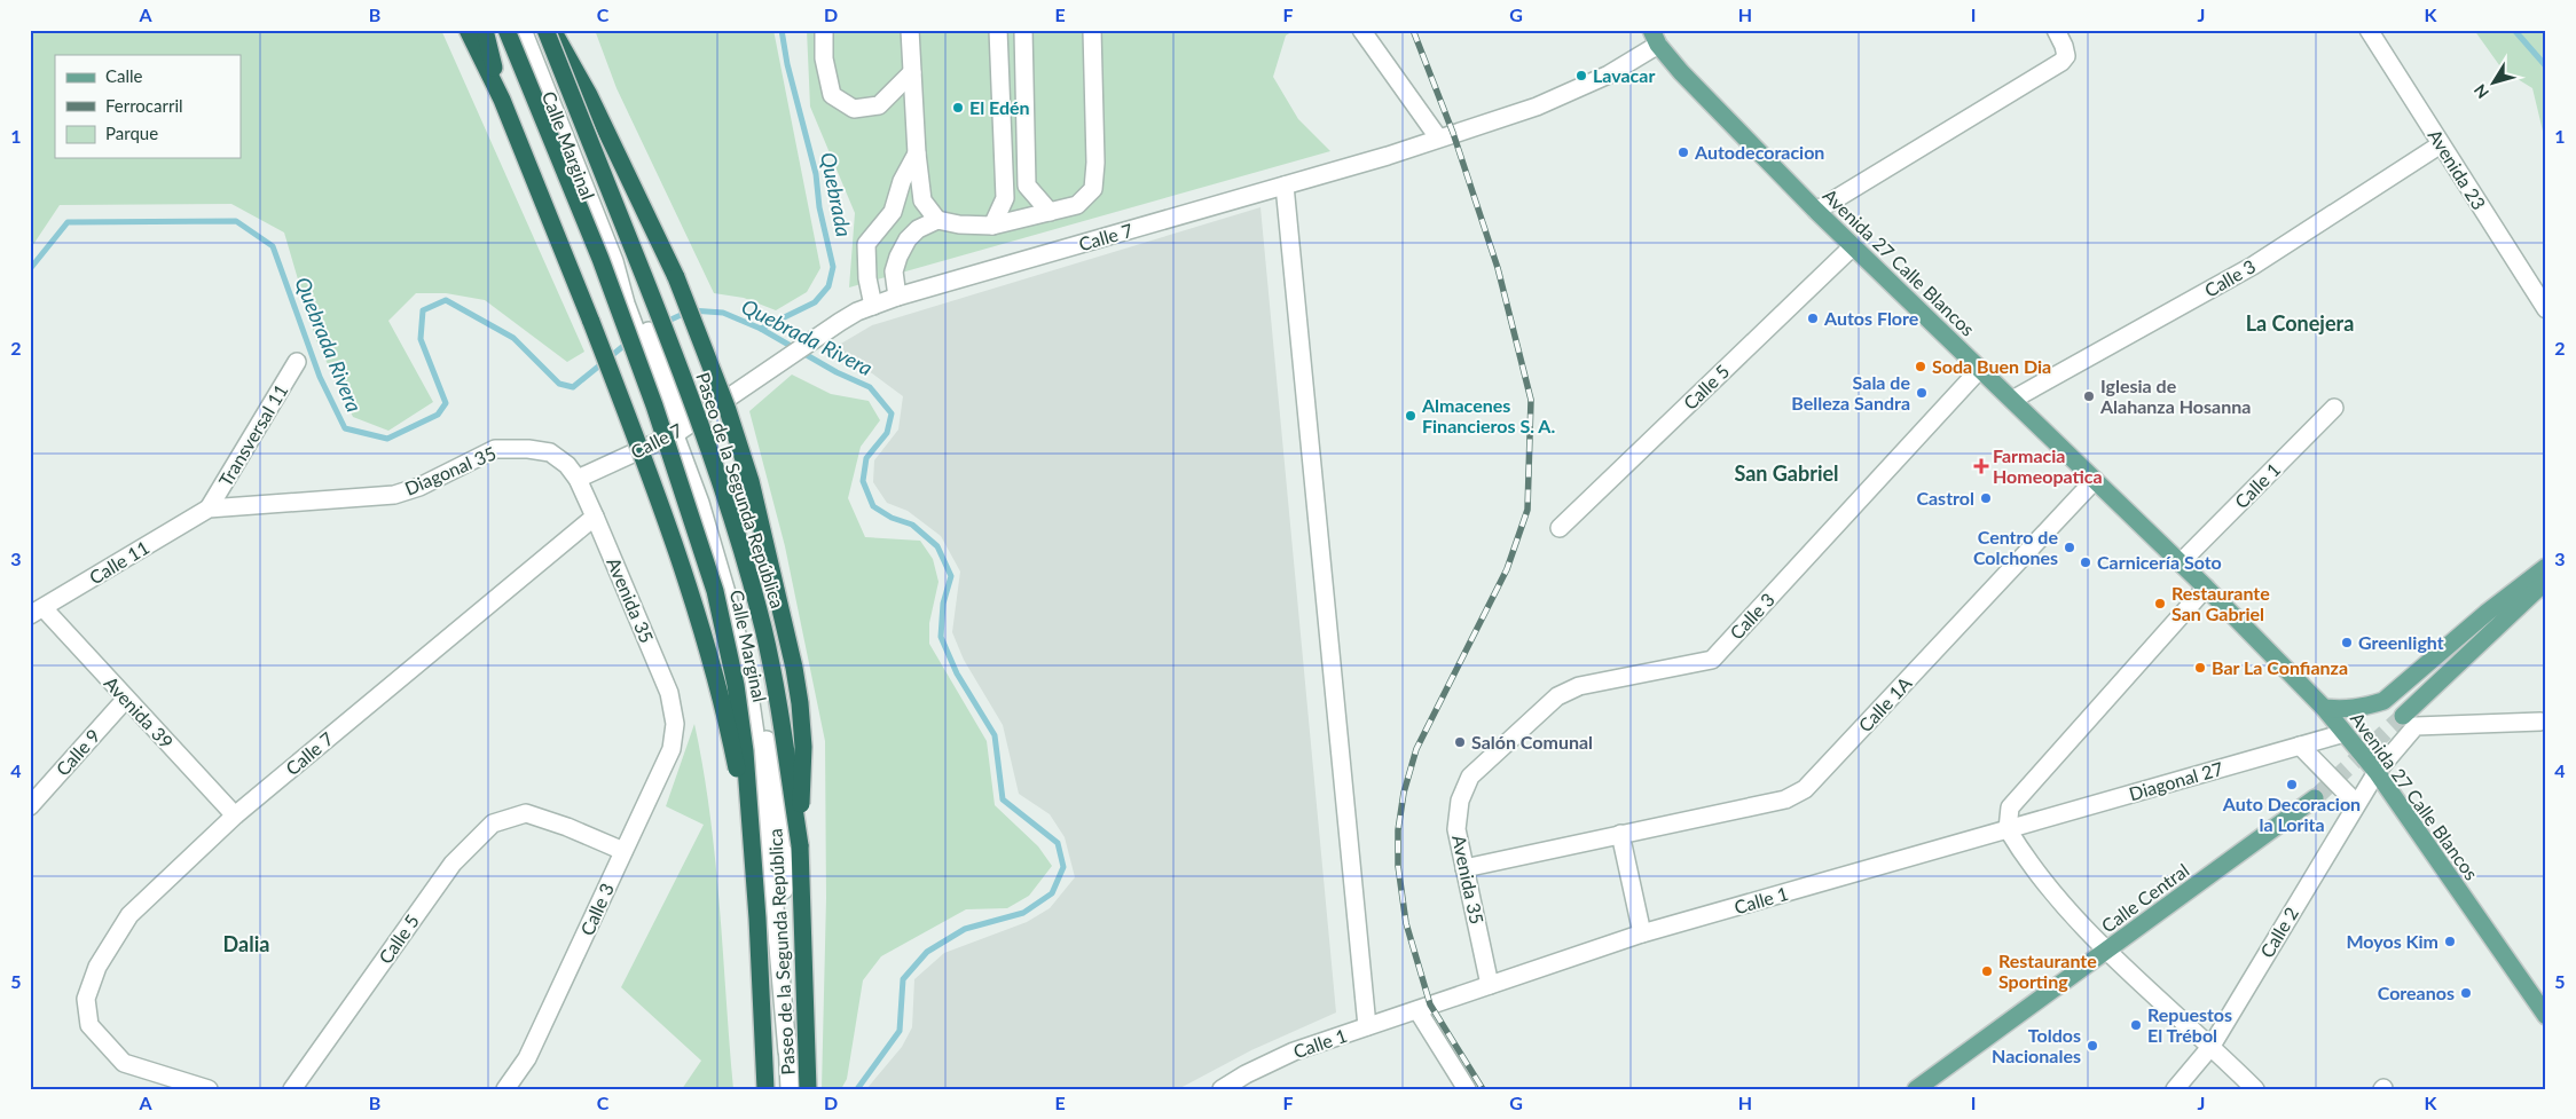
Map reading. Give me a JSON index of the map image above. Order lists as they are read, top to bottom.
{
  "streets": {
    "highway": ["Paseo de la Segunda República"],
    "main road": ["Avenida 27 Calle Blancos", "Calle Central"],
    "street": [
      "Calle Marginal",
      "Avenida 23",
      "Calle 7",
      "Calle 3",
      "Calle 5",
      "Transversal 11",
      "Diagonal 35",
      "Calle 1",
      "Calle 11",
      "Avenida 35",
      "Calle 1A",
      "Avenida 39",
      "Calle 9",
      "Diagonal 27",
      "Calle 2"
    ]
  },
  "crossings": [
    ["Calle Marginal", "Calle 7"],
    ["Avenida 23", "Calle 3"],
    ["Calle 7", "Avenida 27 Calle Blancos"],
    ["Calle 7", "Diagonal 35"],
    ["Calle 7", "Avenida 35"],
    ["Calle 7", "Avenida 39"],
    ["Avenida 27 Calle Blancos", "Calle 3"],
    ["Avenida 27 Calle Blancos", "Calle 5"],
    ["Avenida 27 Calle Blancos", "Calle 1"],
    ["Avenida 27 Calle Blancos", "Calle 1A"],
    ["Avenida 27 Calle Blancos", "Diagonal 27"],
    ["Avenida 27 Calle Blancos", "Calle 2"],
    ["Calle 3", "Calle 5"],
    ["Calle 3", "Avenida 35"],
    ["Transversal 11", "Diagonal 35"],
    ["Transversal 11", "Calle 11"],
    ["Diagonal 35", "Calle 11"],
    ["Diagonal 35", "Avenida 35"],
    ["Calle 1", "Avenida 35"],
    ["Calle 1", "Diagonal 27"],
    ["Calle 11", "Avenida 39"],
    ["Avenida 35", "Calle 1A"],
    ["Avenida 39", "Calle 9"]
  ],
  "districts": ["La Conejera", "San Gabriel", "Dalia"],
  "water": ["Quebrada", "Quebrada Rivera"],
  "places": {
    "other": [
      "Lavacar",
      "El Edén",
      "Autodecoracion",
      "Autos Flore",
      "Soda Buen Dia",
      "Sala de Belleza Sandra",
      "Iglesia de Alahanza Hosanna",
      "Almacenes Financieros S. A.",
      "Castrol",
      "Centro de Colchones",
      "Carnicería Soto",
      "Restaurante San Gabriel",
      "Greenlight",
      "Bar La Confianza",
      "Salón Comunal",
      "Auto Decoracion la Lorita",
      "Moyos Kim",
      "Restaurante Sporting",
      "Coreanos",
      "Repuestos El Trébol",
      "Toldos Nacionales"
    ],
    "health": ["Farmacia Homeopatica"]
  },
  "legend": ["Calle", "Ferrocarril", "Parque"],
  "north": "bottom left",
  "grid": {
    "columns": [
      "A",
      "B",
      "C",
      "D",
      "E",
      "F",
      "G",
      "H",
      "I",
      "J",
      "K"
    ],
    "rows": [
      "1",
      "2",
      "3",
      "4",
      "5"
    ]
  }
}
